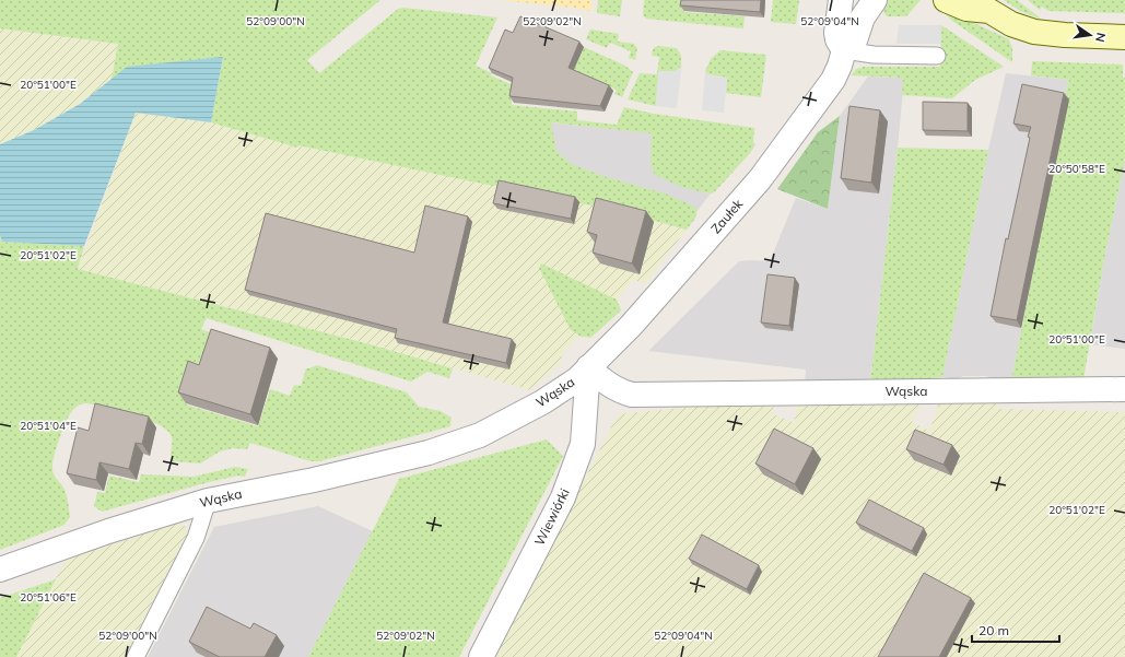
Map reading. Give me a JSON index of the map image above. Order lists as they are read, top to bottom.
{
  "streets": {
    "street": ["Zaułek", "Wąska", "Wiewiórki"]
  },
  "crossings": [
    ["Zaułek", "Wąska"],
    ["Zaułek", "Wiewiórki"],
    ["Wąska", "Wiewiórki"]
  ],
  "scale_bar": "20 m",
  "north": "right",
  "coordinates": [
    "52°09'00\"N",
    "52°09'02\"N",
    "52°09'04\"N",
    "20°51'00\"E",
    "20°50'58\"E",
    "20°51'02\"E",
    "20°51'04\"E",
    "20°51'06\"E"
  ]
}
